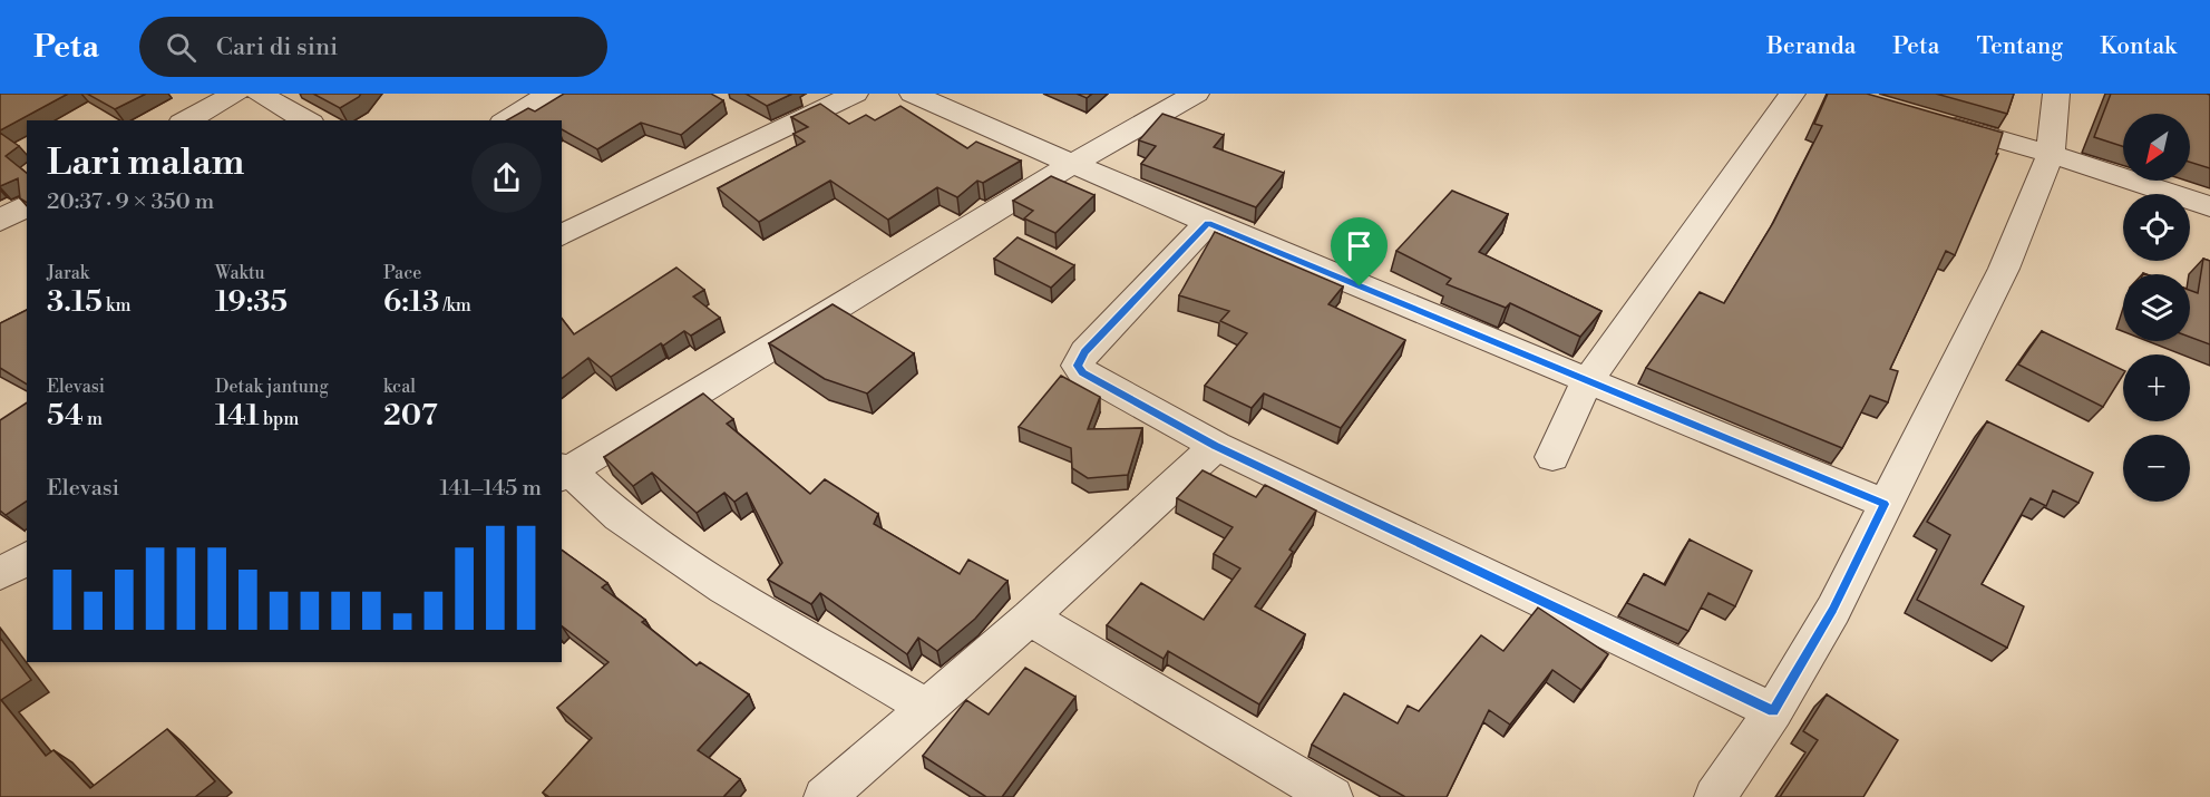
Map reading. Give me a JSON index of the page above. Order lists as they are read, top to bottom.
{
  "north": "bottom left",
  "page": {
    "header": "Peta",
    "search": "Cari di sini",
    "nav": [
      "Beranda",
      "Peta",
      "Tentang",
      "Kontak"
    ],
    "map_buttons": ["+", "−"],
    "heading": ["Lari malam", "20:37 · 9 × 350 m"],
    "stats": [
      ["Jarak", "3.15 km"],
      ["Waktu", "19:35"],
      ["Pace", "6:13 /km"],
      ["Elevasi", "54 m"],
      ["Detak jantung", "141 bpm"],
      ["kcal", "207"]
    ],
    "chart": ["Elevasi", "141–145 m"]
  }
}
